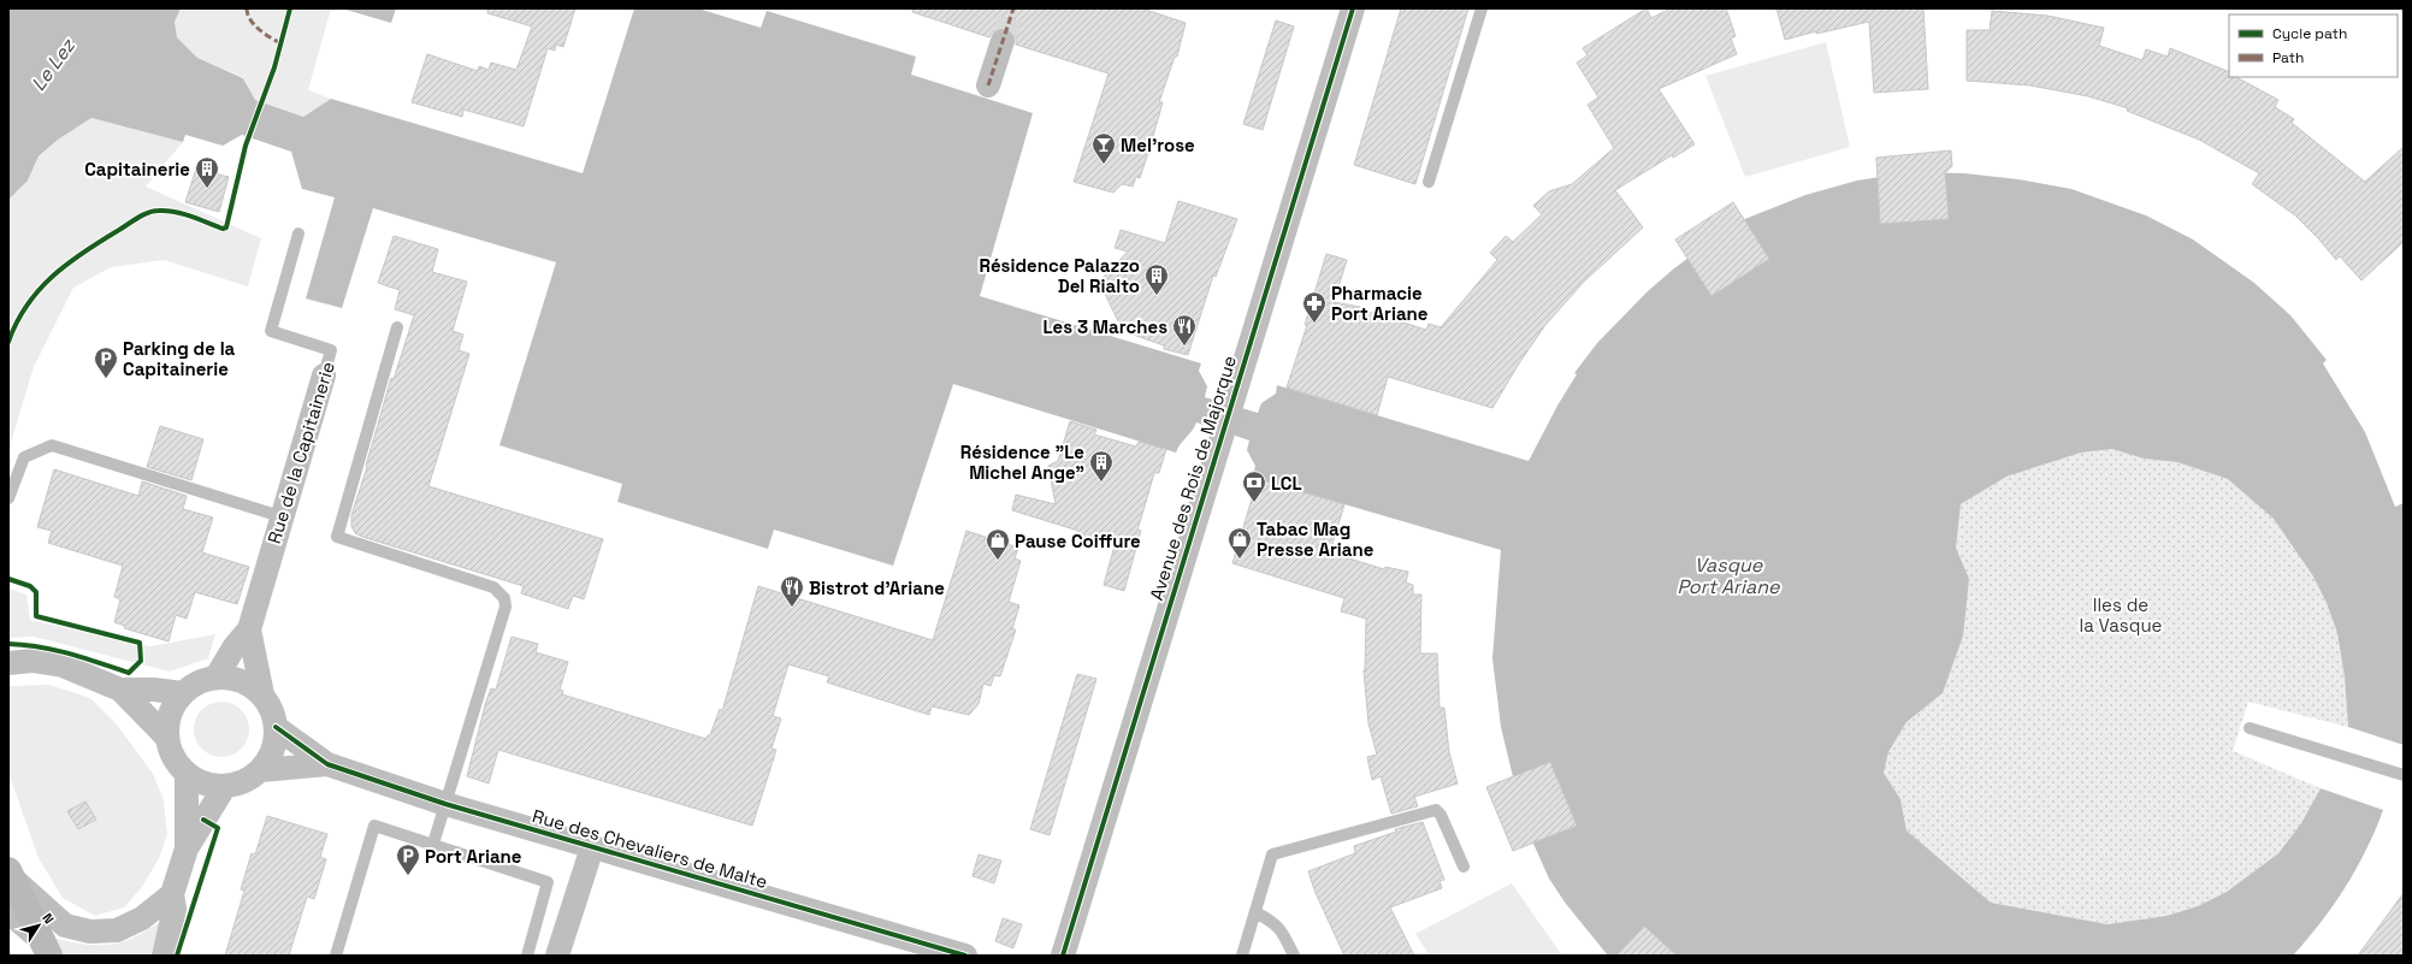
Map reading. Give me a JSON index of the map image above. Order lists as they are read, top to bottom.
{
  "streets": {
    "street": ["Rue de la Capitainerie", "Avenue des Rois de Majorque", "Rue des Chevaliers de Malte"]
  },
  "water": ["Le Lez", "Vasque Port Ariane"],
  "parks": ["Iles de la Vasque"],
  "places": {
    "bar": ["Mel'rose"],
    "building": ["Capitainerie", "Résidence Palazzo Del Rialto", "Résidence \"Le Michel Ange\""],
    "pharmacy": ["Pharmacie Port Ariane"],
    "restaurant": ["Les 3 Marches", "Bistrot d'Ariane"],
    "parking": ["Parking de la Capitainerie", "Port Ariane"],
    "bank": ["LCL"],
    "shop": ["Tabac Mag Presse Ariane", "Pause Coiffure"]
  },
  "legend": ["Cycle path", "Path"],
  "north": "top right"
}
